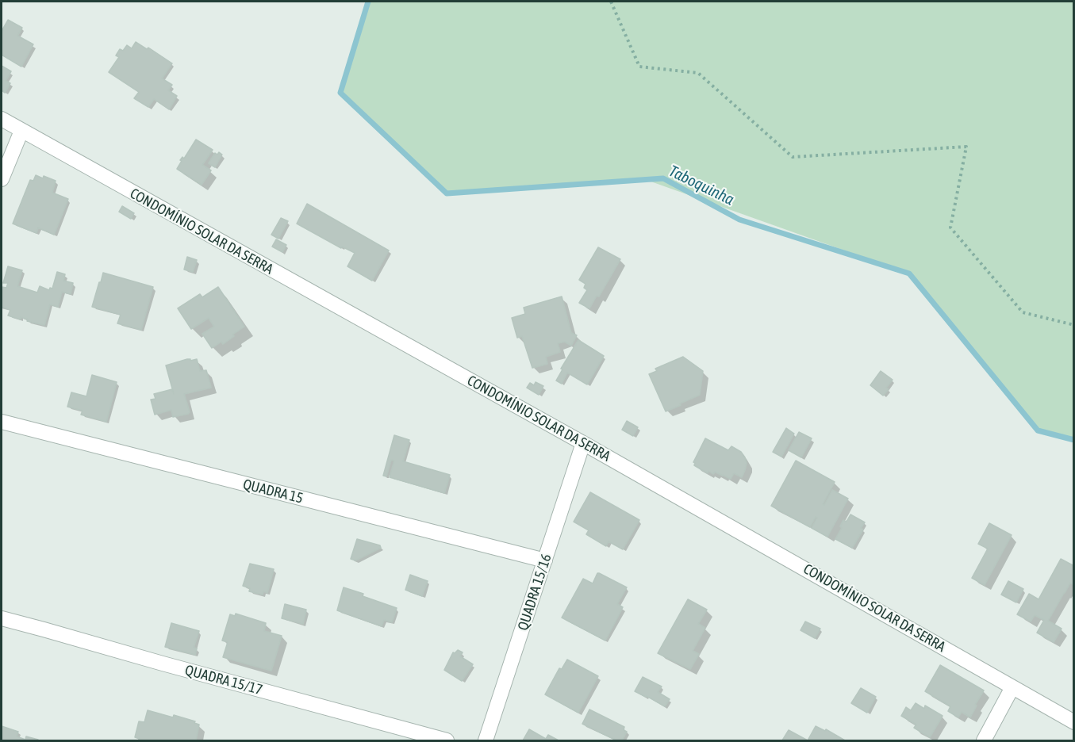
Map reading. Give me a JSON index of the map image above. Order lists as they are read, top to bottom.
{
  "streets": {
    "street": [
      "CONDOMÍNIO SOLAR DA SERRA",
      "QUADRA 15",
      "QUADRA 15/16",
      "QUADRA 15/17"
    ]
  },
  "crossings": [
    ["CONDOMÍNIO SOLAR DA SERRA", "QUADRA 15/16"],
    ["QUADRA 15", "QUADRA 15/16"]
  ],
  "water": ["Taboquinha"]
}
